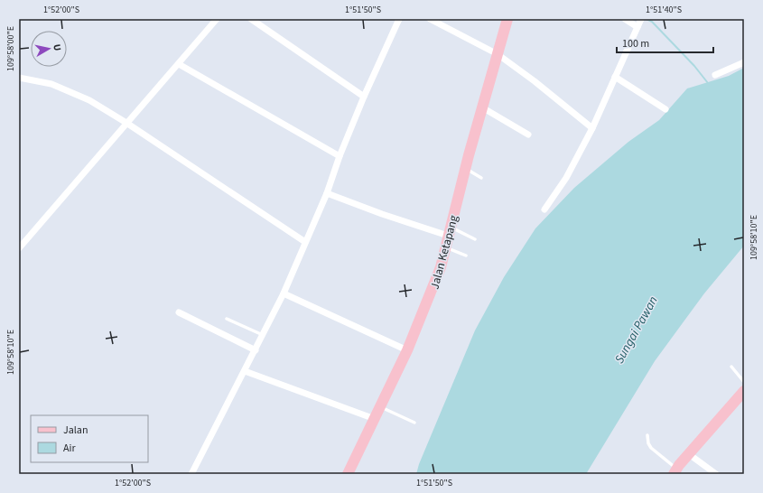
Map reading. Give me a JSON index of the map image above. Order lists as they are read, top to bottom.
{
  "streets": {
    "main road": ["Jalan Ketapang"]
  },
  "water": ["Sungai Pawan"],
  "legend": ["Jalan", "Air"],
  "scale_bar": "100 m",
  "north": "right",
  "coordinates": [
    "1°52'00\"S",
    "1°51'50\"S",
    "1°51'40\"S",
    "109°58'00\"E",
    "109°58'10\"E"
  ]
}
